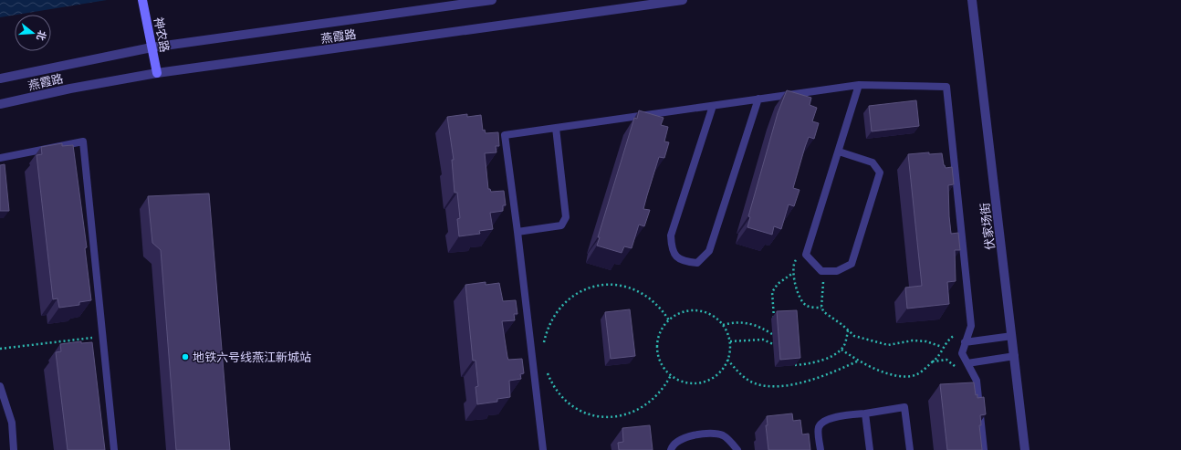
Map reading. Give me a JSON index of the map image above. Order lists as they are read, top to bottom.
{
  "streets": {
    "street": ["神农路", "燕霞路", "伏家场街"]
  },
  "crossings": [
    ["神农路", "燕霞路"]
  ],
  "places": ["地铁六号线燕江新城站"],
  "north": "right"
}
